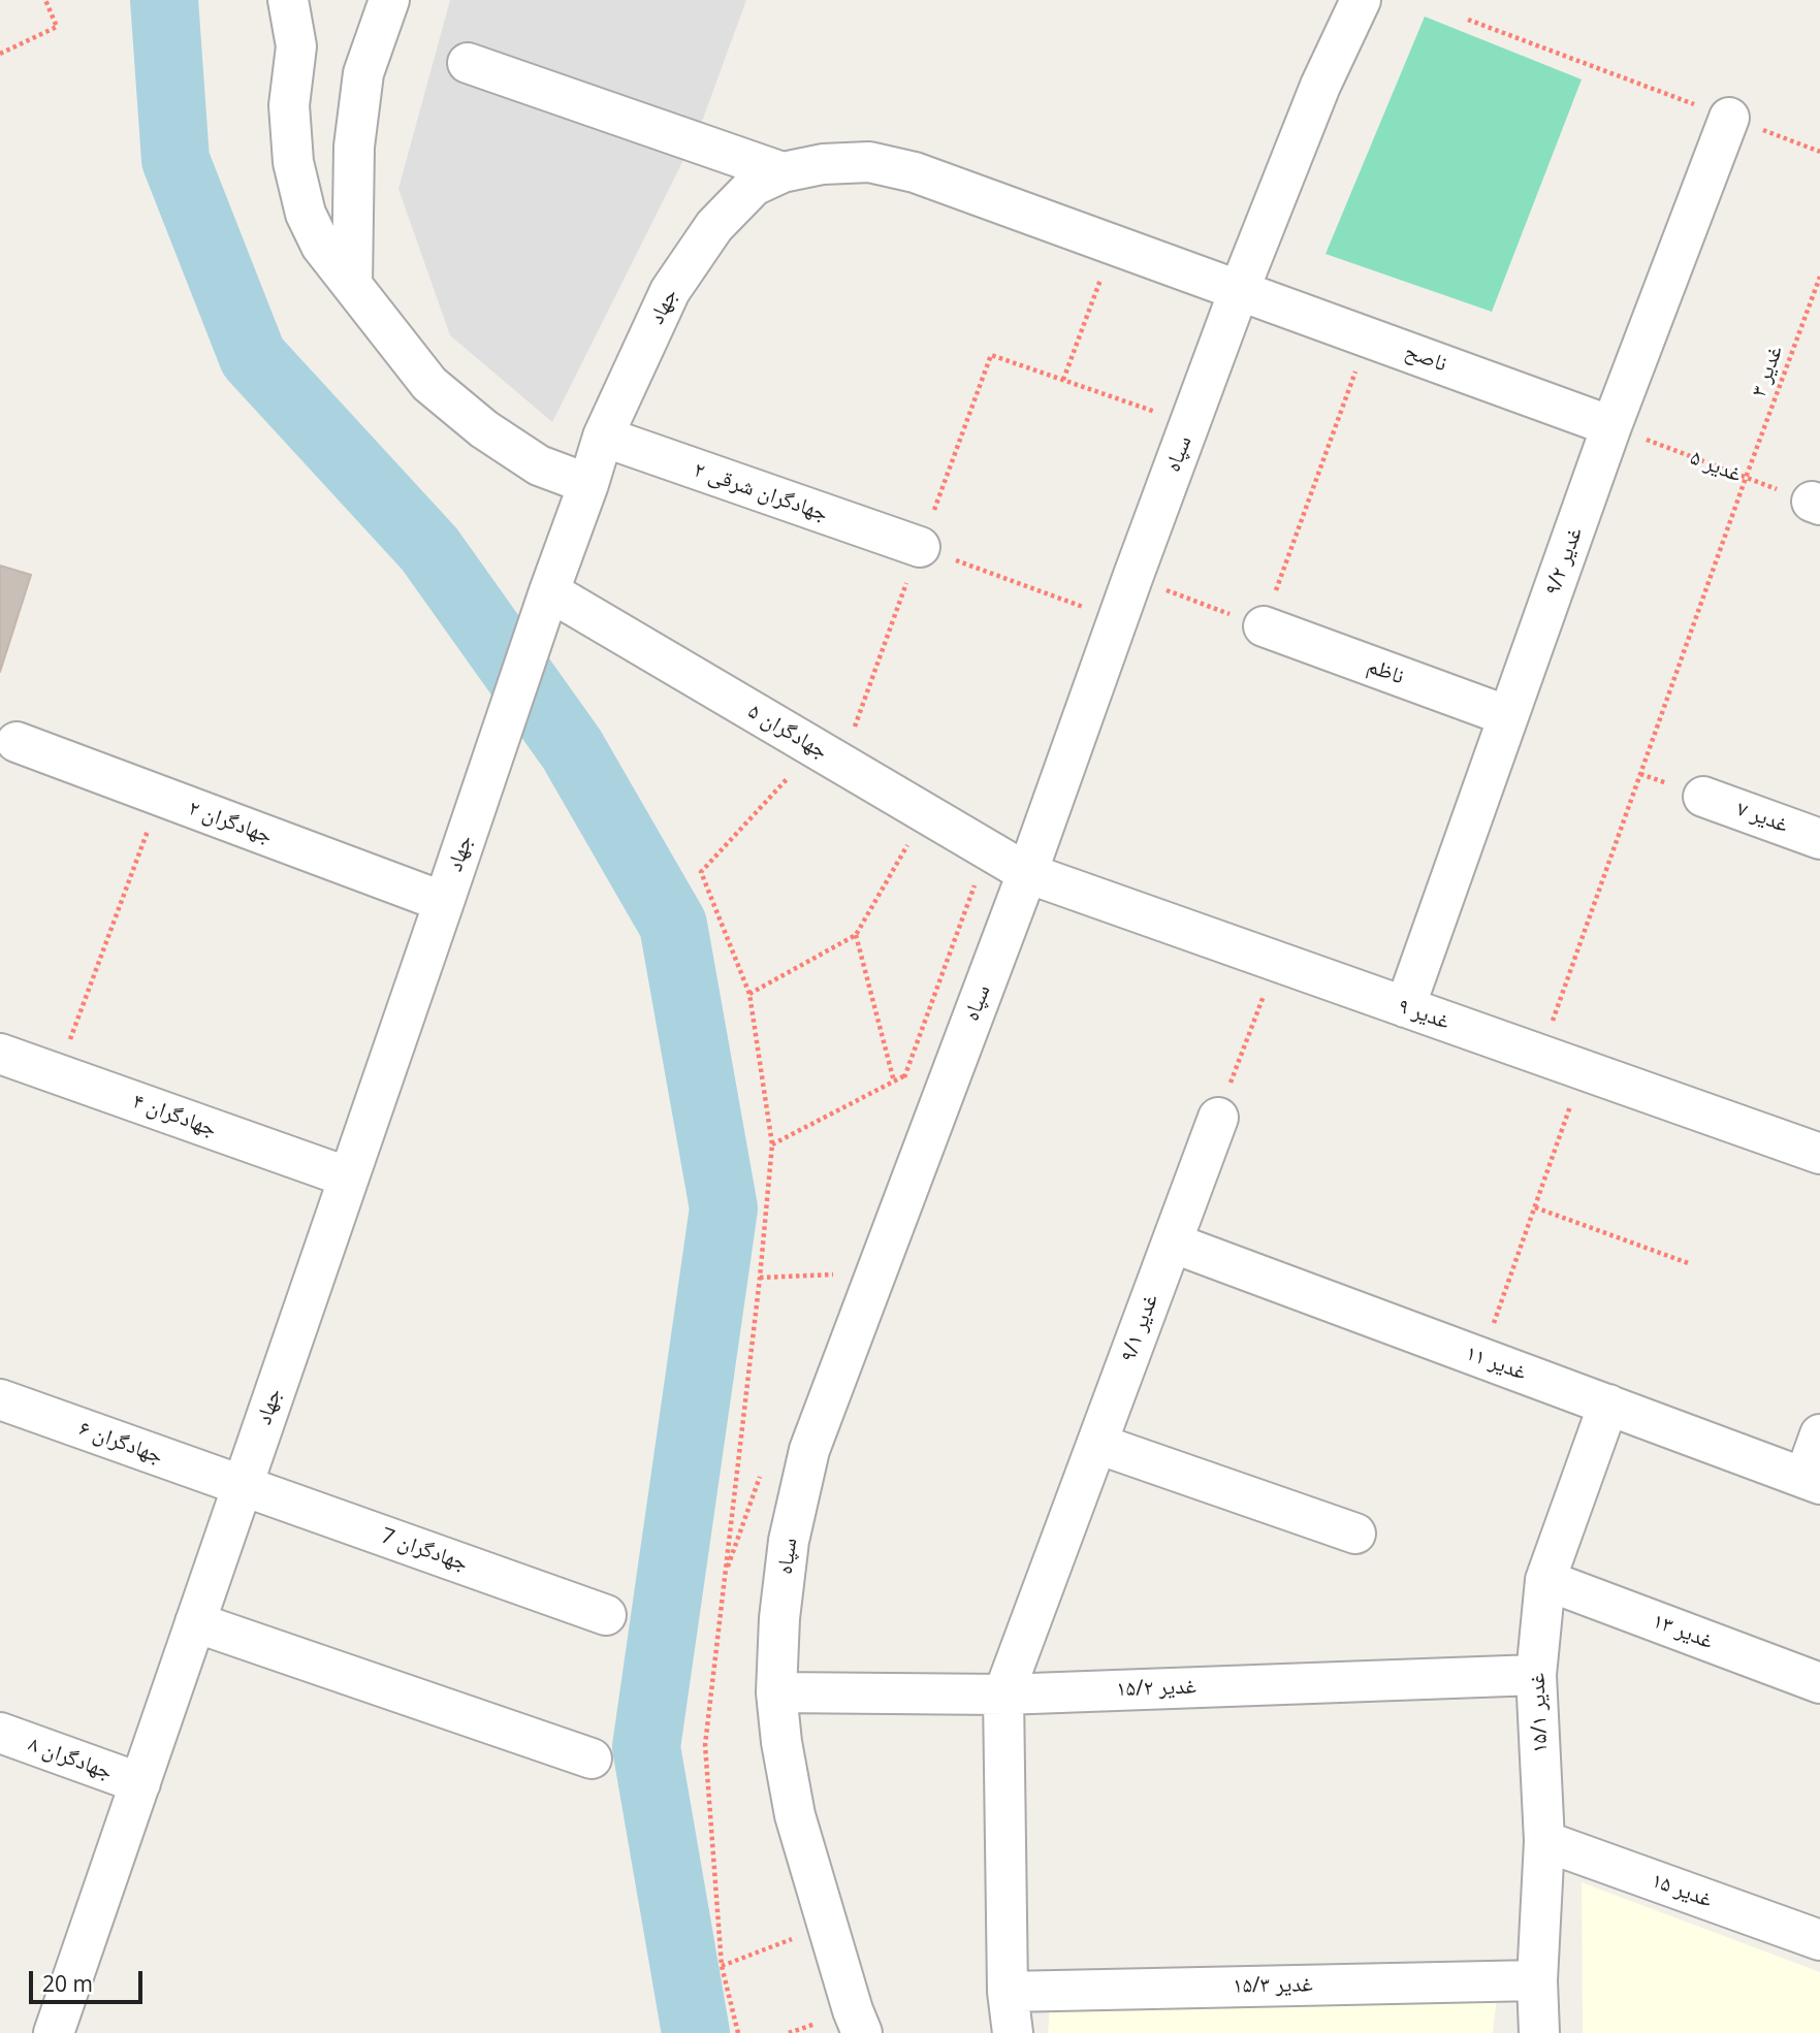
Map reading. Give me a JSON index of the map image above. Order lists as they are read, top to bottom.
{
  "streets": {
    "street": [
      "جهاد",
      "ناصح",
      "سپاه",
      "جهادگران شرقی ۲",
      "غدیر ۹/۲",
      "ناظم",
      "جهادگران ۵",
      "غدیر ۷",
      "جهادگران ۲",
      "غدیر ۹",
      "جهادگران ۴",
      "غدیر ۹/۱",
      "غدیر ۱۱",
      "جهادگران ۶",
      "جهادگران 7",
      "غدیر ۱۳",
      "غدیر ۱۵/۲",
      "غدیر ۱۵/۱",
      "جهادگران ۸",
      "غدیر ۱۵",
      "غدیر ۱۵/۳"
    ],
    "path": ["غدیر ۳", "غدیر ۵"]
  },
  "crossings": [
    ["جهاد", "ناصح"],
    ["جهاد", "سپاه"],
    ["جهاد", "جهادگران شرقی ۲"],
    ["جهاد", "جهادگران ۵"],
    ["جهاد", "جهادگران ۲"],
    ["جهاد", "جهادگران ۴"],
    ["جهاد", "جهادگران ۶"],
    ["جهاد", "جهادگران 7"],
    ["جهاد", "جهادگران ۸"],
    ["ناصح", "سپاه"],
    ["ناصح", "غدیر ۵"],
    ["ناصح", "غدیر ۹/۲"],
    ["غدیر ۳", "غدیر ۵"],
    ["غدیر ۳", "غدیر ۹"],
    ["سپاه", "جهادگران ۵"],
    ["سپاه", "غدیر ۹"],
    ["سپاه", "غدیر ۱۵/۲"],
    ["غدیر ۵", "غدیر ۹/۲"],
    ["غدیر ۹/۲", "ناظم"],
    ["غدیر ۹/۲", "غدیر ۹"],
    ["جهادگران ۵", "غدیر ۹"],
    ["غدیر ۹/۱", "غدیر ۱۱"],
    ["غدیر ۹/۱", "غدیر ۱۵/۲"],
    ["غدیر ۱۱", "غدیر ۱۵/۱"],
    ["جهادگران ۶", "جهادگران 7"],
    ["غدیر ۱۳", "غدیر ۱۵/۱"],
    ["غدیر ۱۵/۲", "غدیر ۱۵/۱"],
    ["غدیر ۱۵/۱", "غدیر ۱۵"],
    ["غدیر ۱۵/۱", "غدیر ۱۵/۳"]
  ],
  "scale_bar": "20 m"
}
